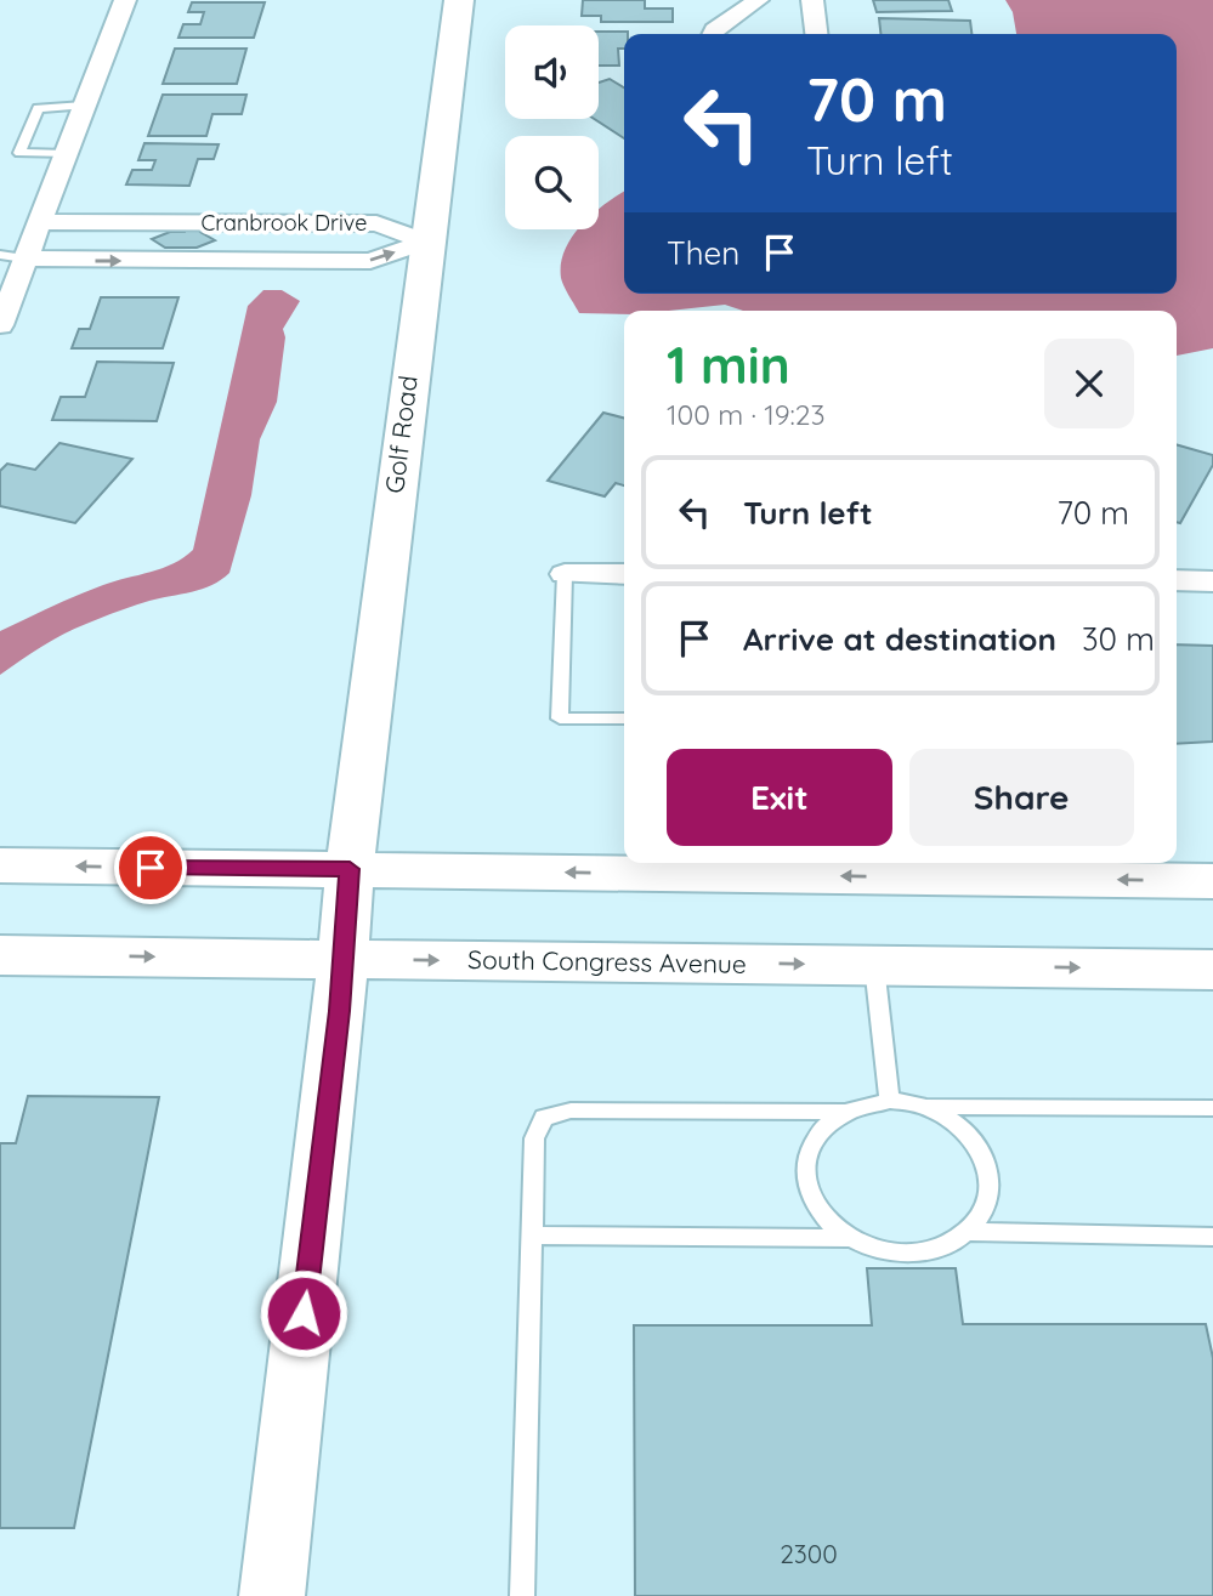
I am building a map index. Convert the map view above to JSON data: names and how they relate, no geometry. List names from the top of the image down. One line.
{"streets":{"street":["Cranbrook Drive","Golf Road","South Congress Avenue"]},"crossings":[["Cranbrook Drive","Golf Road"],["Golf Road","South Congress Avenue"]],"house_numbers":["2300"],"page":{"turn":["70 m","Turn left"],"then":"Then","heading":["1 min","100 m · 19:23"],"list":[{"name":"Turn left","value":"70 m"},{"name":"Arrive at destination","value":"30 m"}],"buttons":["Exit","Share"]}}
